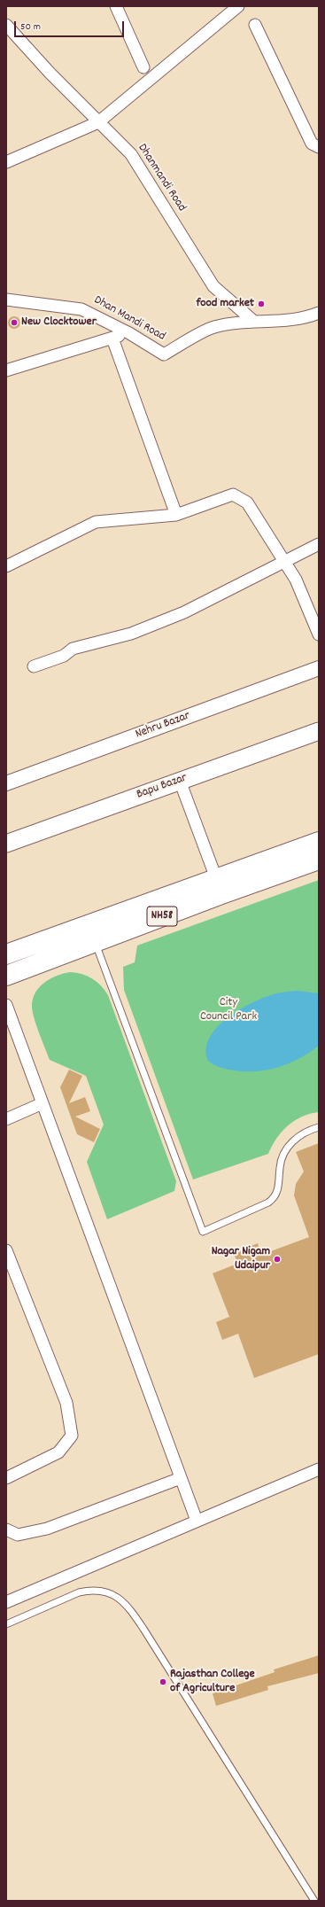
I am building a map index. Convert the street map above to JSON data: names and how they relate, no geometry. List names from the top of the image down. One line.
{"streets":{"highway":["NH58"],"main road":["Bapu Bazar"],"street":["Dhanmandi Road","Dhan Mandi Road","Nehru Bazar"]},"crossings":[["Dhanmandi Road","Dhan Mandi Road"]],"parks":["City Council Park"],"places":["food market","New Clocktower","Nagar Nigam Udaipur","Rajasthan College of Agriculture"],"scale_bar":"50 m"}
